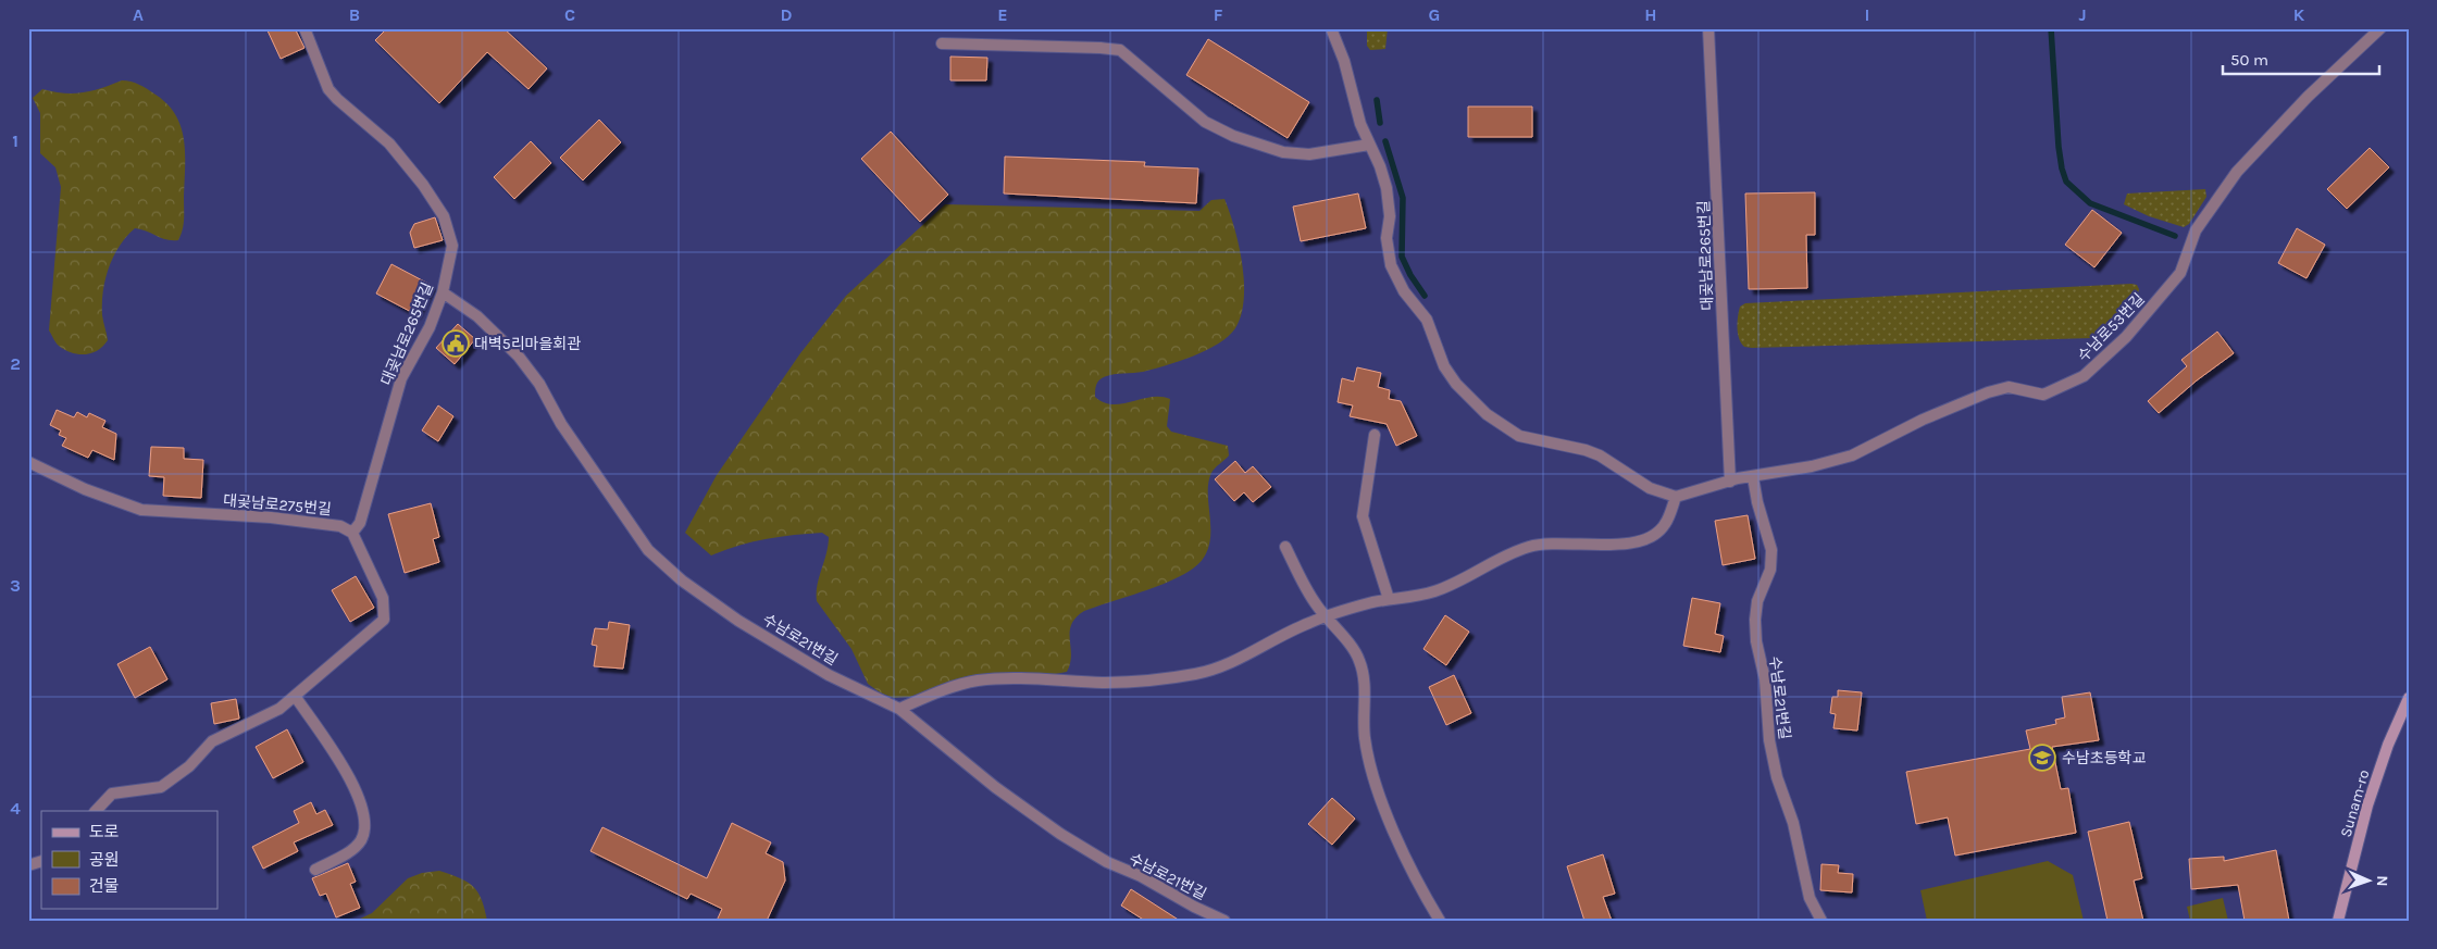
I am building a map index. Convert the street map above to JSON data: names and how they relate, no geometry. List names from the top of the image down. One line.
{"streets":{"street":["Sunam-ro"],"lane":["대곶남로265번길","수남로53번길","대곶남로275번길","수남로21번길"]},"crossings":[["대곶남로265번길","대곶남로275번길"],["대곶남로265번길","수남로21번길"],["수남로53번길","수남로21번길"]],"places":{"public building":["대벽5리마을회관"],"school or university":["수남초등학교"]},"legend":["도로","공원","건물"],"scale_bar":"50 m","north":"right","grid":{"columns":["A","B","C","D","E","F","G","H","I","J","K"],"rows":["1","2","3","4"]}}
